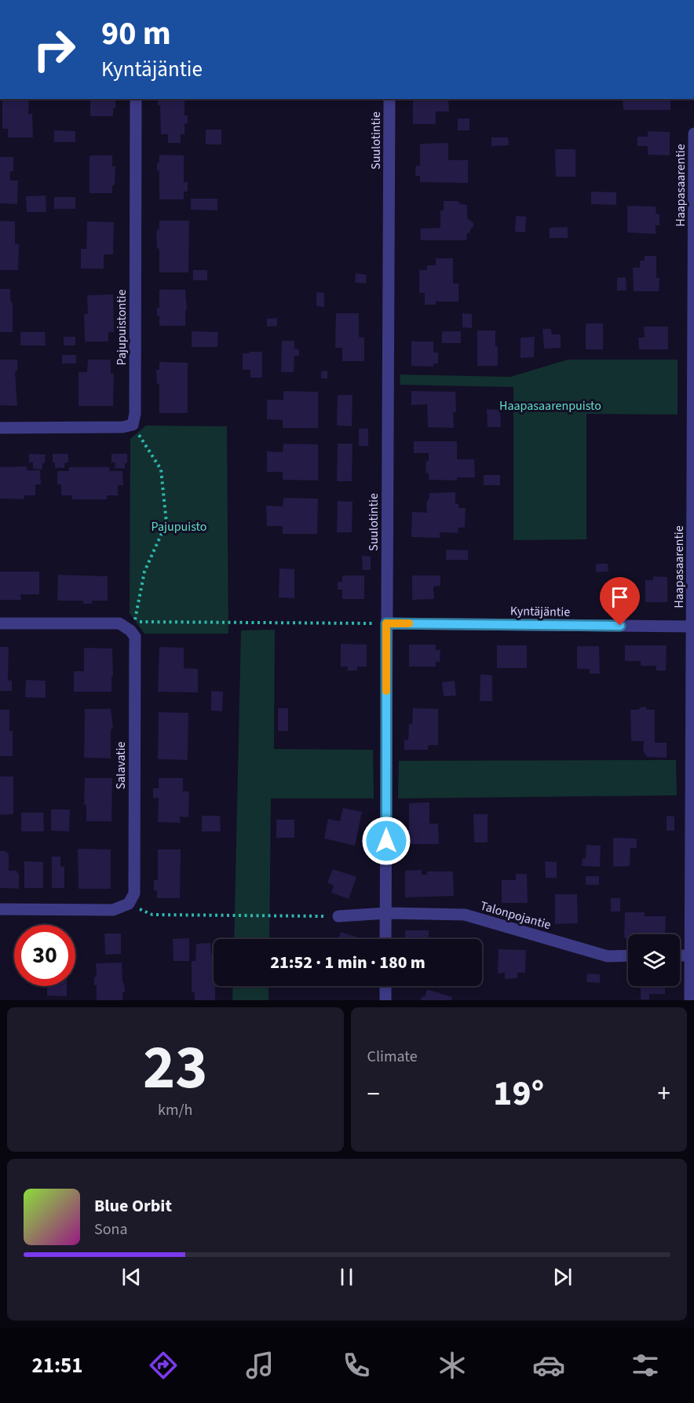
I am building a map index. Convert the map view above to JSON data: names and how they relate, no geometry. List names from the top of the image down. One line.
{"streets":{"street":["Suulotintie","Haapasaarentie","Pajupuistontie","Kyntäjäntie","Salavatie","Talonpojantie"]},"crossings":[["Suulotintie","Kyntäjäntie"],["Suulotintie","Talonpojantie"],["Haapasaarentie","Kyntäjäntie"]],"parks":["Haapasaarenpuisto","Pajupuisto"],"page":{"turn":["90 m","Kyntäjäntie"],"limit":"30","trip":"21:52 · 1 min · 180 m","tile":[["23","km/h"],"Climate"],"heat":["−","19°","+"],"song":["Blue Orbit","Sona"],"tabs":"21:51"}}
